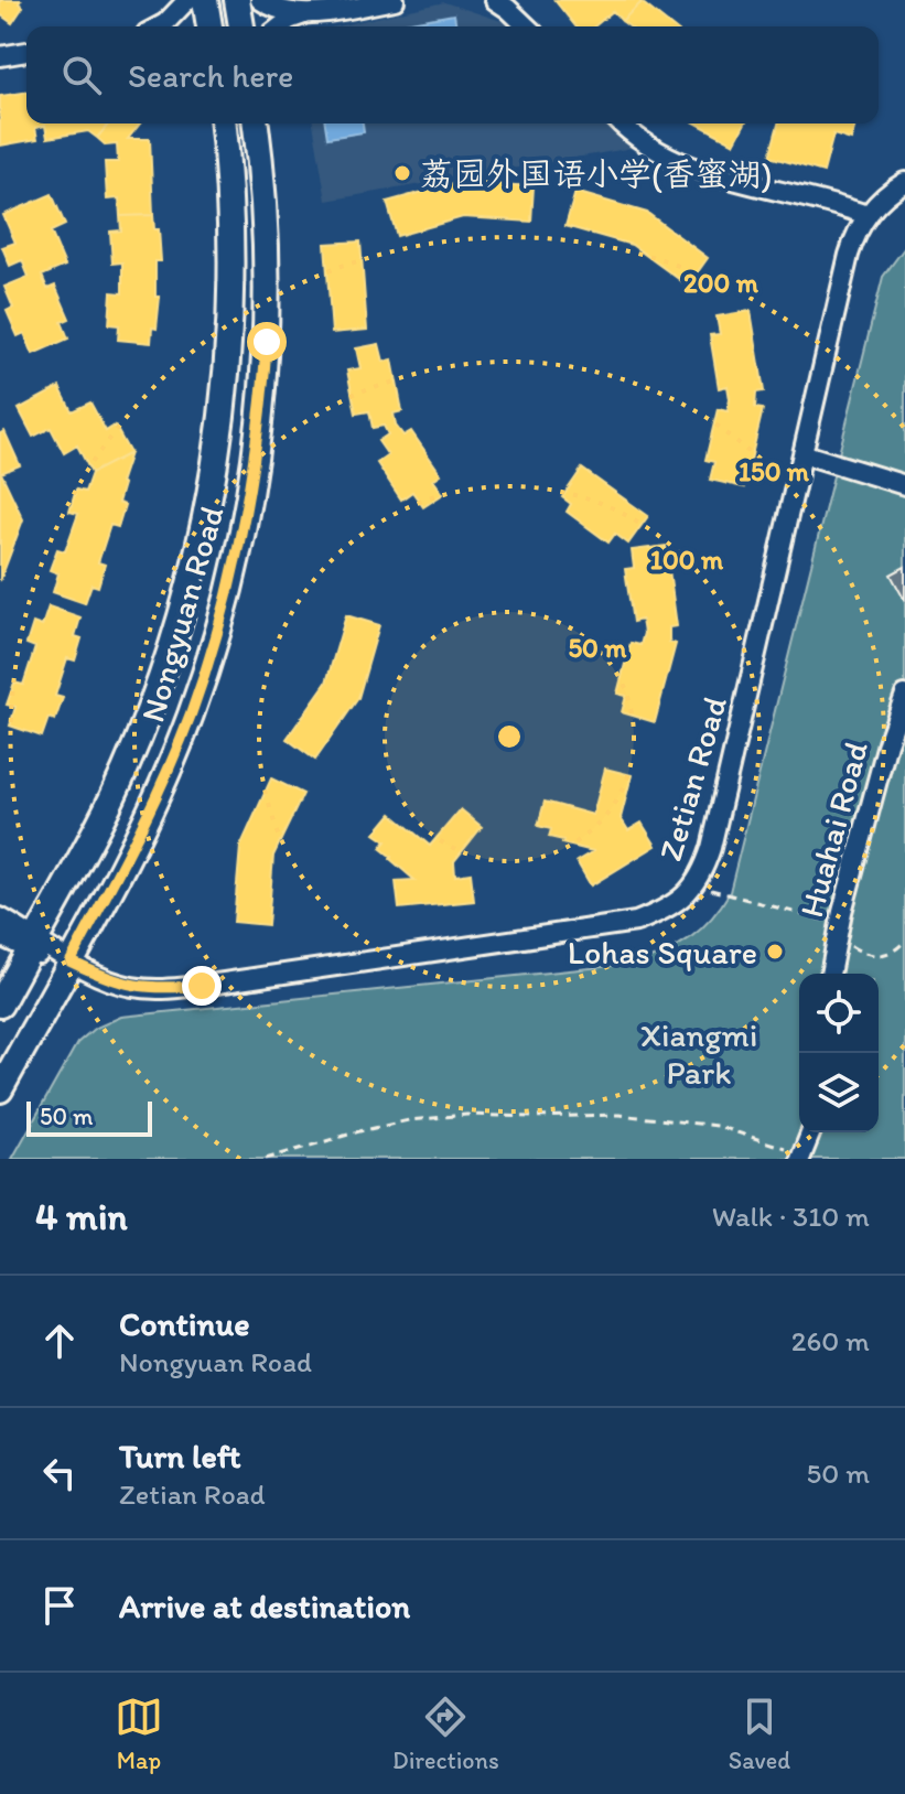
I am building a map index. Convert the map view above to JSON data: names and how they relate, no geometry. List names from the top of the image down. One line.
{"streets":{"main road":["Nongyuan Road"],"street":["Zetian Road","Huahai Road"]},"crossings":[["Nongyuan Road","Zetian Road"]],"parks":["Xiangmi Park"],"places":["荔园外国语小学(香蜜湖)","Lohas Square"],"scale_bar":"50 m","page":{"search":"Search here","scale":"50 m","heading":["4 min","Walk · 310 m"],"list":[["Continue","Nongyuan Road","260 m"],["Turn left","Zetian Road","50 m"],"Arrive at destination"],"nav":["Map","Directions","Saved"]},"rings":["200 m","150 m","100 m","50 m"]}
